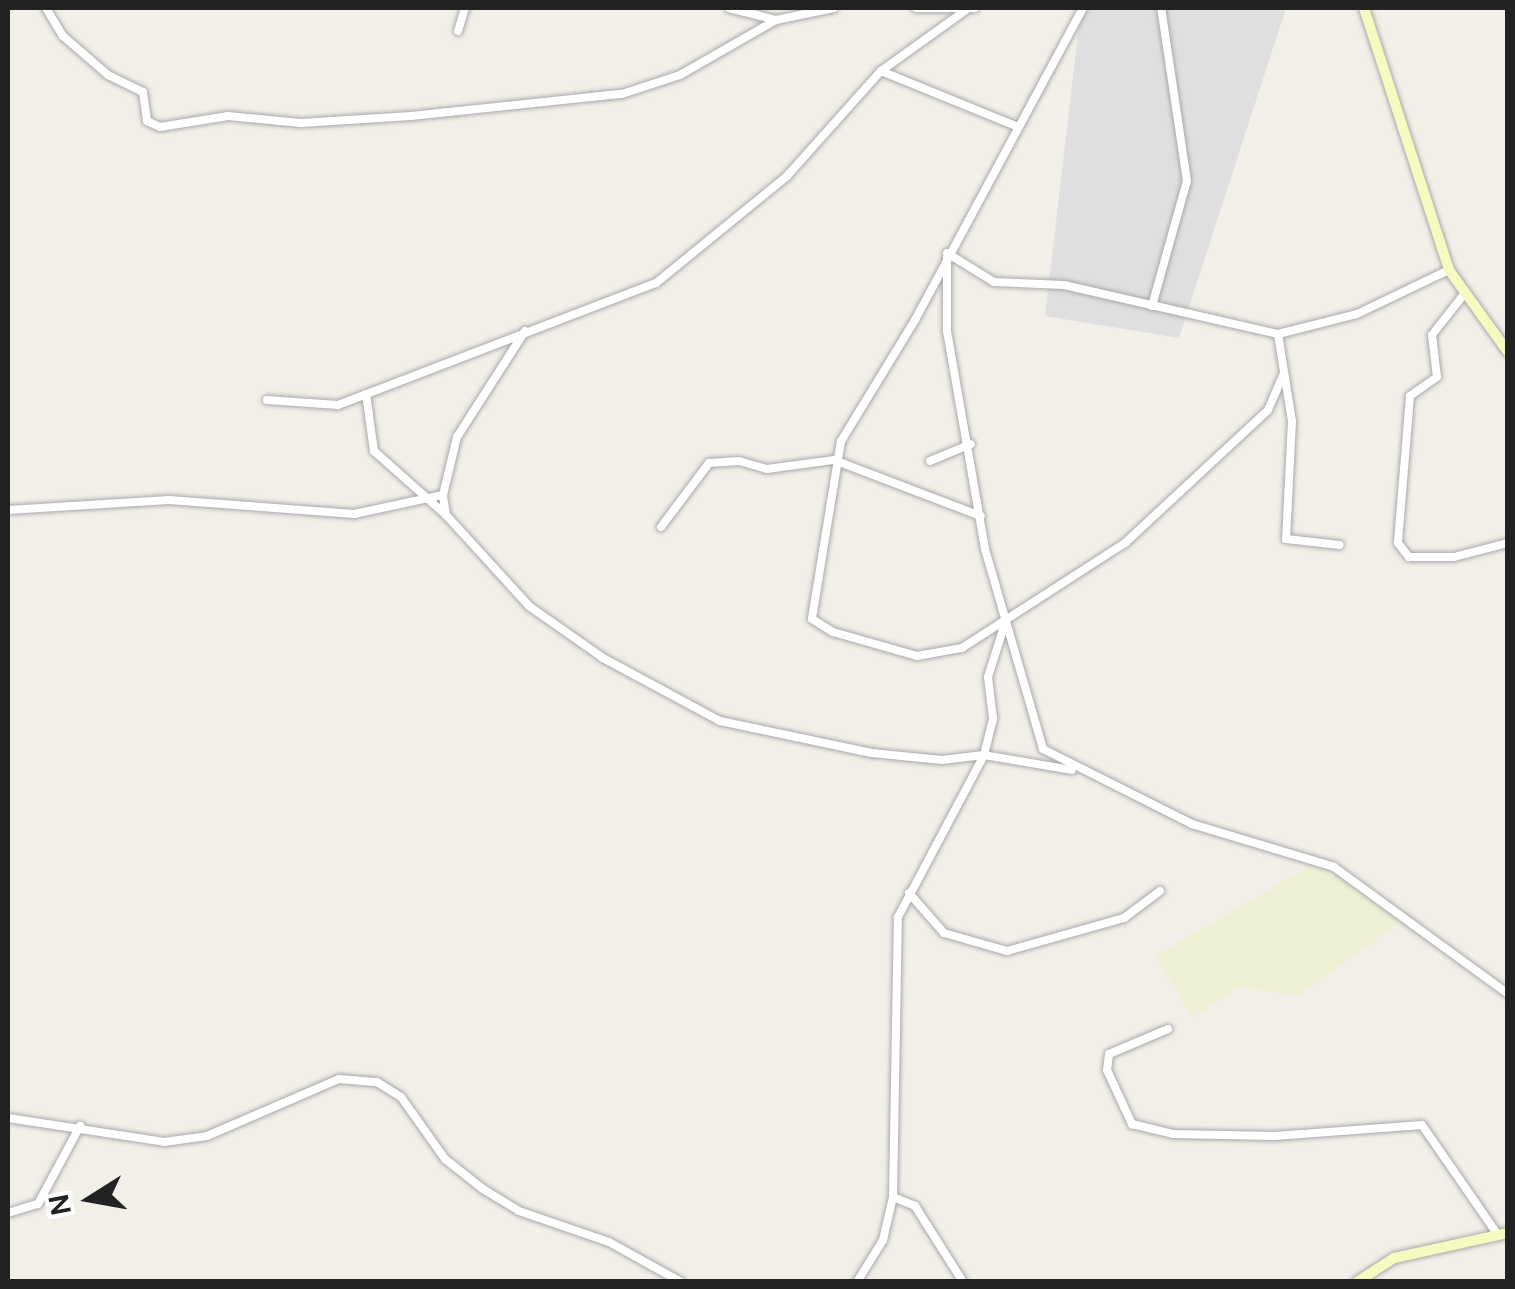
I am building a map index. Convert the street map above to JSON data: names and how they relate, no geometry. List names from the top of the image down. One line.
{"north":"left"}
